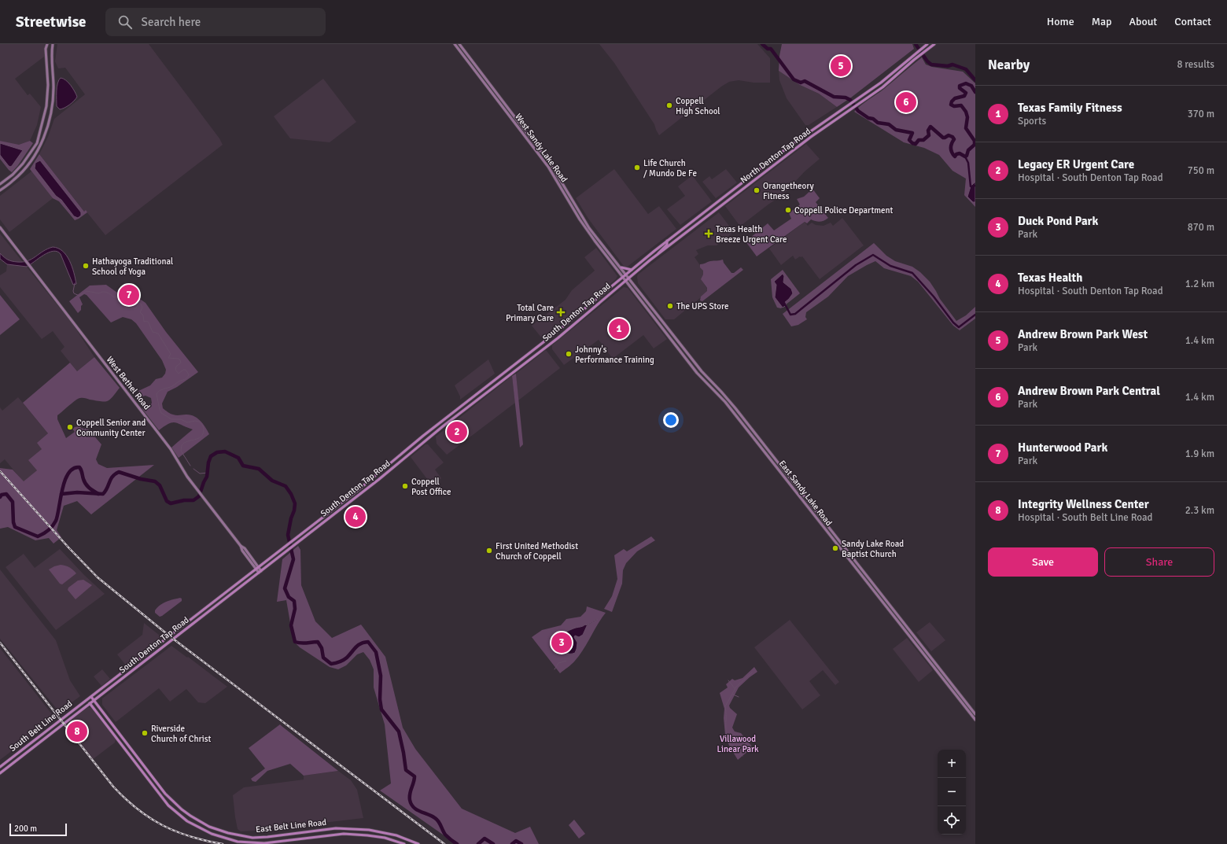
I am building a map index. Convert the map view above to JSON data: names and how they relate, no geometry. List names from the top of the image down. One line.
{"streets":{"main road":["West Sandy Lake Road","North Denton Tap Road","South Denton Tap Road","West Bethel Road","East Sandy Lake Road","South Belt Line Road","East Belt Line Road"]},"crossings":[["West Sandy Lake Road","North Denton Tap Road"],["West Sandy Lake Road","South Denton Tap Road"],["West Sandy Lake Road","East Sandy Lake Road"],["North Denton Tap Road","South Denton Tap Road"],["North Denton Tap Road","East Sandy Lake Road"],["South Denton Tap Road","West Bethel Road"],["South Denton Tap Road","East Sandy Lake Road"],["South Denton Tap Road","South Belt Line Road"],["South Denton Tap Road","East Belt Line Road"],["South Belt Line Road","East Belt Line Road"]],"parks":["Villawood Linear Park"],"places":{"other":["Coppell High School","Life Church / Mundo De Fe","Orangetheory Fitness","Coppell Police Department","Hathayoga Traditional School of Yoga","The UPS Store","Johnny's Performance Training","Coppell Senior and Community Center","Coppell Post Office","Sandy Lake Road Baptist Church","First United Methodist Church of Coppell","Riverside Church of Christ"],"health":["Texas Health Breeze Urgent Care","Total Care Primary Care"]},"scale_bar":"200 m","page":{"header":"Streetwise","search":"Search here","nav":["Home","Map","About","Contact"],"heading":["Nearby","8 results"],"pins":["5","6","7","1","2","4","3","8"],"list":[{"mark":"1","name":"Texas Family Fitness","note":"Sports","value":"370 m"},{"mark":"2","name":"Legacy ER Urgent Care","note":"Hospital · South Denton Tap Road","value":"750 m"},{"mark":"3","name":"Duck Pond Park","note":"Park","value":"870 m"},{"mark":"4","name":"Texas Health","note":"Hospital · South Denton Tap Road","value":"1.2 km"},{"mark":"5","name":"Andrew Brown Park West","note":"Park","value":"1.4 km"},{"mark":"6","name":"Andrew Brown Park Central","note":"Park","value":"1.4 km"},{"mark":"7","name":"Hunterwood Park","note":"Park","value":"1.9 km"},{"mark":"8","name":"Integrity Wellness Center","note":"Hospital · South Belt Line Road","value":"2.3 km"}],"buttons":["Save","Share"],"map_buttons":["+","−"],"scale":"200 m"}}
